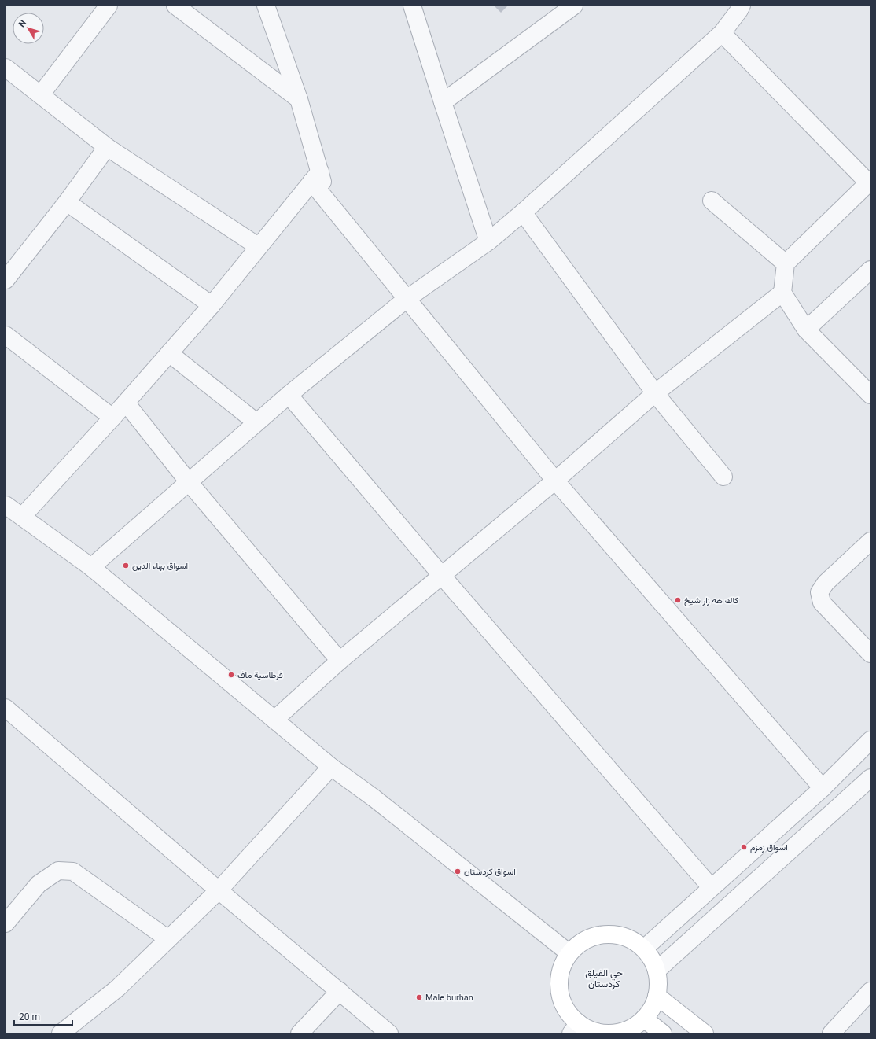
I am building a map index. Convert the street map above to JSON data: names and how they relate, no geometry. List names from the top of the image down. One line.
{"districts":["حي الفيلق كردستان"],"places":["اسواق بهاء الدين","كاك هه زار شيخ","قرطاسية ماف","اسواق زمزم","اسواق كردستان","Male burhan"],"scale_bar":"20 m","north":"top left"}
